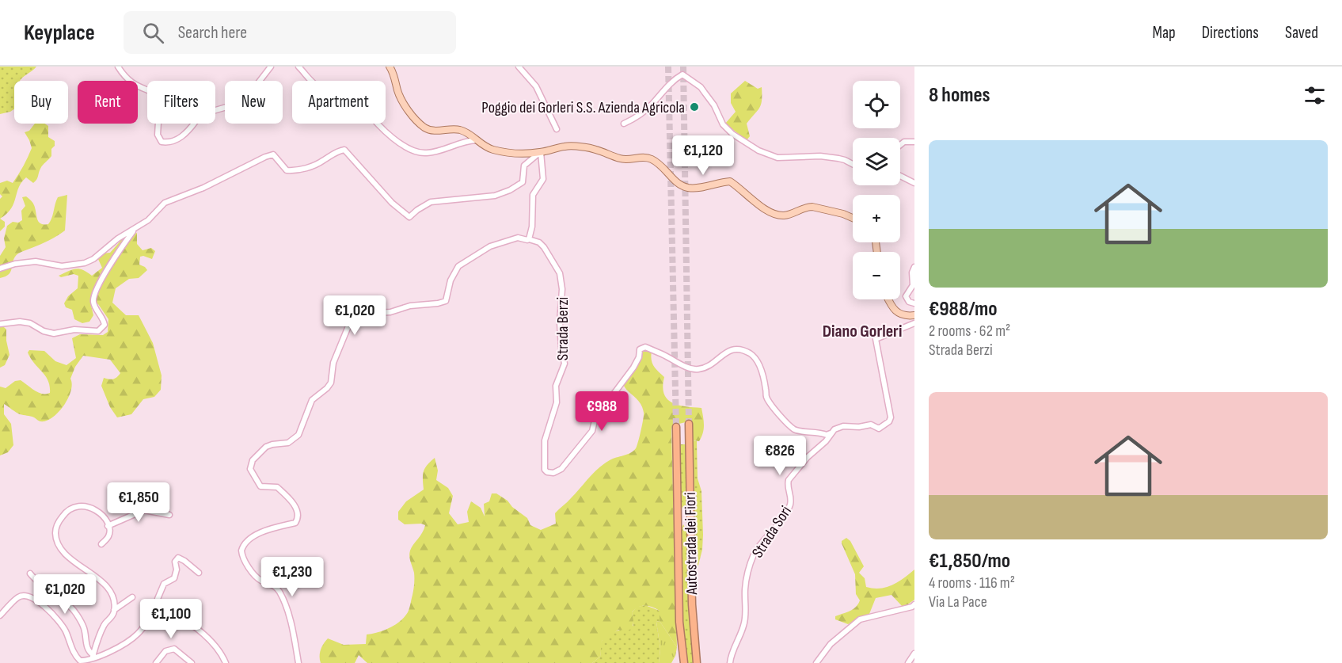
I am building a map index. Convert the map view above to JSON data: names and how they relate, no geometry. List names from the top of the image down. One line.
{"streets":{"highway":["Autostrada dei Fiori"],"street":["Strada Berzi","Strada Sori"]},"crossings":[["Strada Berzi","Strada Sori"]],"districts":["Diano Gorleri"],"places":["Poggio dei Gorleri S.S. Azienda Agricola"],"page":{"header":"Keyplace","search":"Search here","nav":["Map","Directions","Saved"],"heading":"8 homes","map_buttons":["+","−"],"chip":["Buy","Rent","Filters","New","Apartment"],"list":[{"name":"€988/mo","note":"2 rooms · 62 m² · Strada Berzi"},{"name":"€1,850/mo","note":"4 rooms · 116 m² · Via La Pace"}],"price":["€1,120","€1,020","€988","€826","€1,850","€1,230","€1,020","€1,100"]}}
